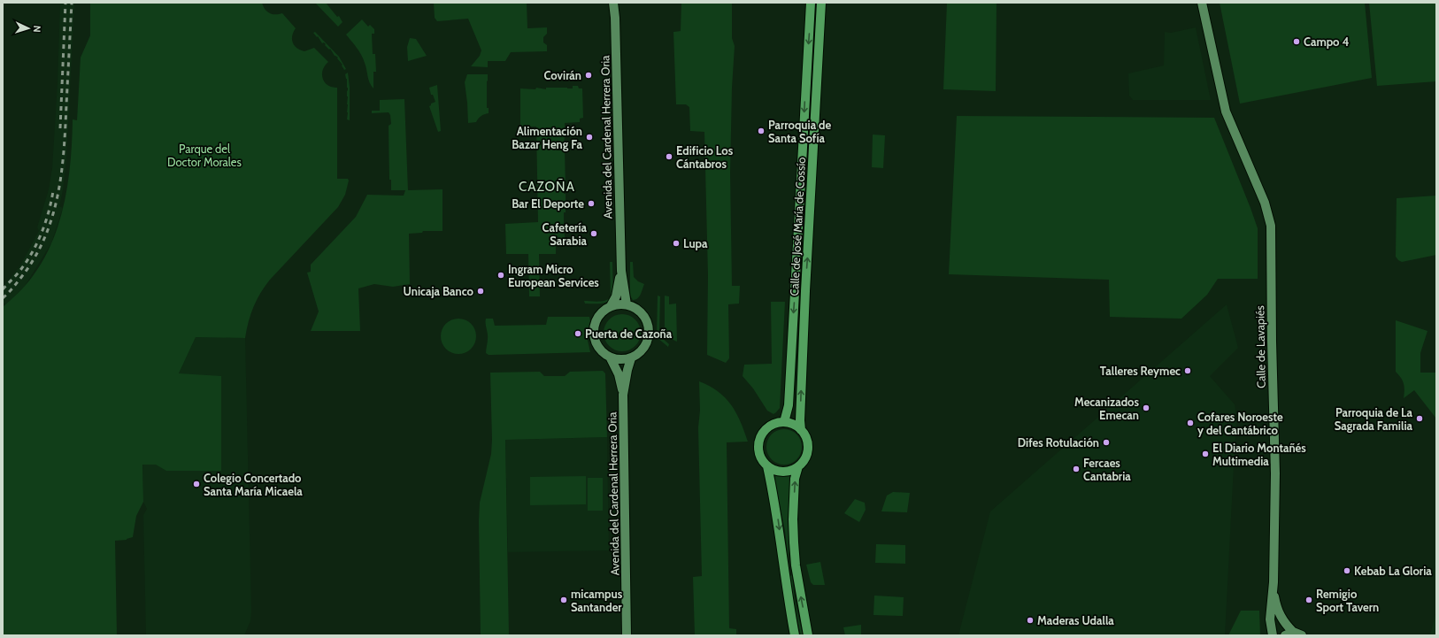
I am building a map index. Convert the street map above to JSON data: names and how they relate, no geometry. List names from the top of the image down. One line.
{"streets":{"main road":["Avenida del Cardenal Herrera Oria","Calle de José María de Cossío","Calle de Lavapiés"]},"districts":["CAZOÑA"],"parks":["Parque del Doctor Morales"],"places":["Campo 4","Covirán","Parroquia de Santa Sofía","Alimentación Bazar Heng Fa","Edificio Los Cántabros","Bar El Deporte","Cafetería Sarabia","Lupa","Ingram Micro European Services","Unicaja Banco","Puerta de Cazoña","Talleres Reymec","Mecanizados Emecan","Parroquia de La Sagrada Familia","Cofares Noroeste y del Cantábrico","Difes Rotulación","El Diario Montañés Multimedia","Fercaes Cantabria","Colegio Concertado Santa María Micaela","Kebab La Gloria","micampus Santander","Remigio Sport Tavern","Maderas Udalla"],"north":"right"}
